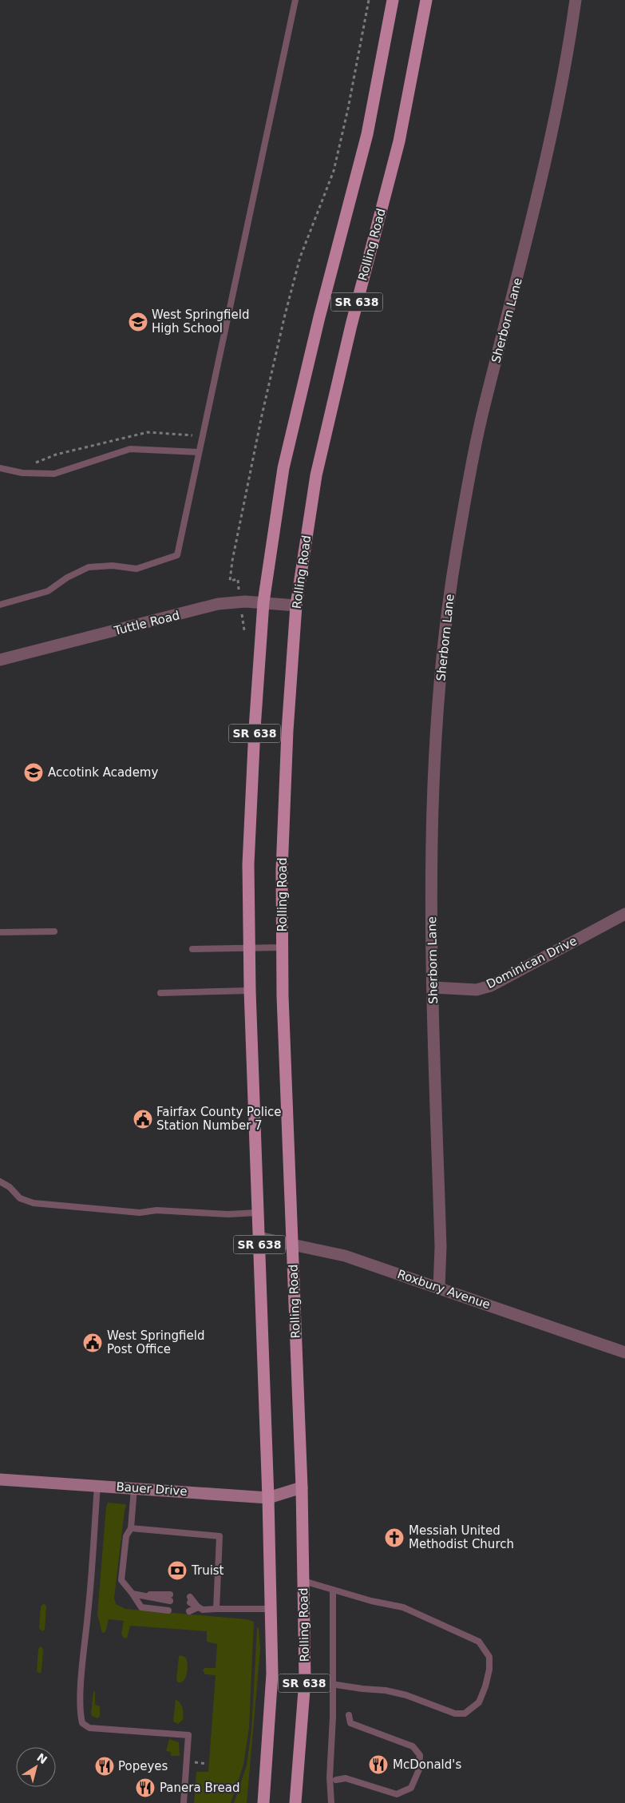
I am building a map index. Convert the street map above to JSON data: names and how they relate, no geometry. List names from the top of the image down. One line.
{"streets":{"main road":["Rolling Road","SR 638"],"street":["Sherborn Lane","Tuttle Road","Dominican Drive","Roxbury Avenue","Bauer Drive"]},"crossings":[["Rolling Road","Tuttle Road"],["Rolling Road","Roxbury Avenue"],["Rolling Road","Bauer Drive"],["SR 638","Tuttle Road"],["SR 638","Roxbury Avenue"],["SR 638","Bauer Drive"],["Sherborn Lane","Dominican Drive"],["Sherborn Lane","Roxbury Avenue"]],"places":{"school or university":["West Springfield High School","Accotink Academy"],"public building":["Fairfax County Police Station Number 7","West Springfield Post Office"],"church":["Messiah United Methodist Church"],"bank":["Truist"],"restaurant":["McDonald's","Popeyes","Panera Bread"]},"north":"top right"}
